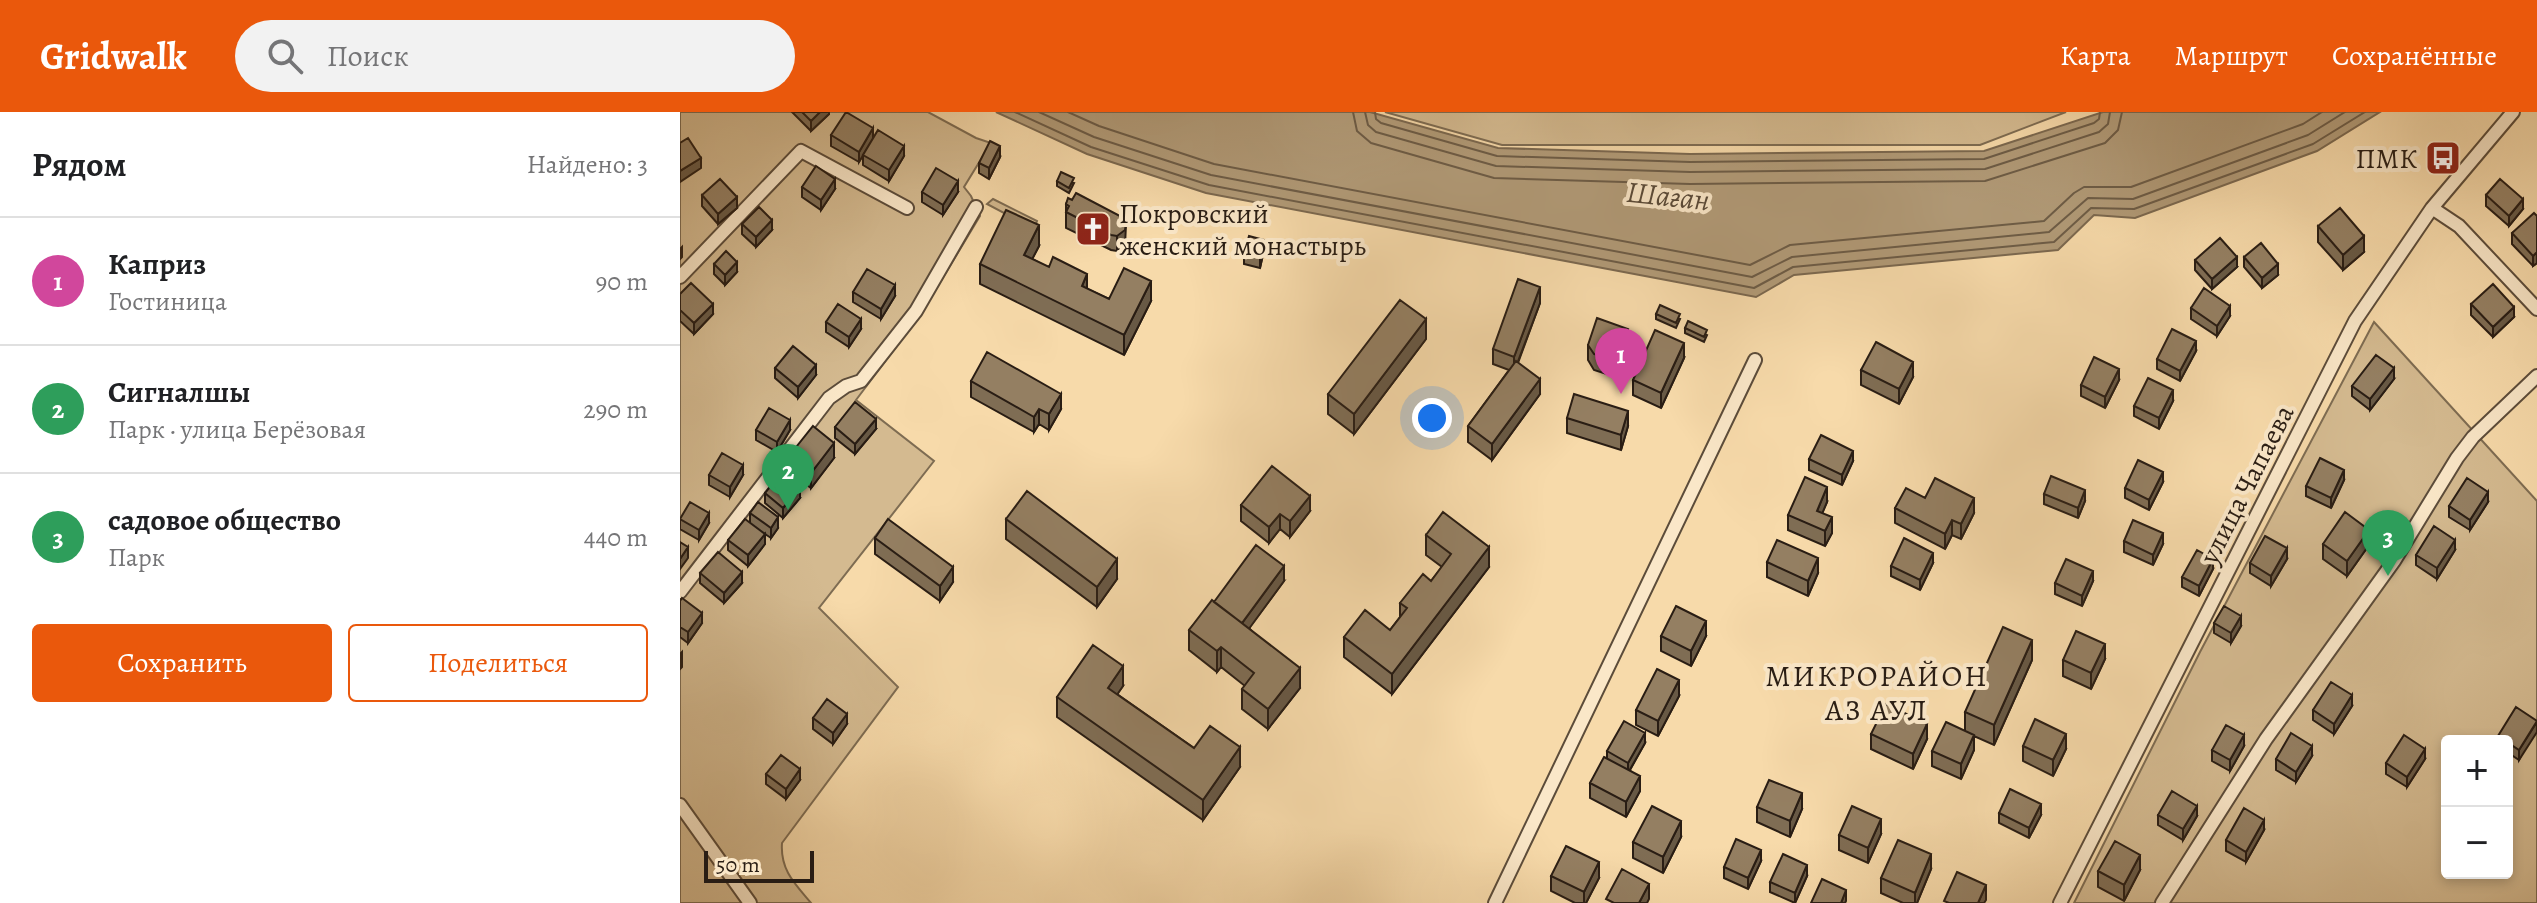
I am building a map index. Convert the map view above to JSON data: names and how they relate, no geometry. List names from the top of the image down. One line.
{"streets":{"street":["улица Чапаева"]},"districts":["МИКРОРАЙОН АЗ АУЛ"],"water":["Шаған"],"places":{"bus stop":["ПМК"],"church":["Покровский женский монастырь"]},"scale_bar":"50 m","page":{"header":"Gridwalk","search":"Поиск","nav":["Карта","Маршрут","Сохранённые"],"heading":["Рядом","Найдено: 3"],"list":[{"mark":"1","name":"Каприз","note":"Гостиница","value":"90 m"},{"mark":"2","name":"Сигналшы","note":"Парк · улица Берёзовая","value":"290 m"},{"mark":"3","name":"садовое общество","note":"Парк","value":"440 m"}],"pins":["1","2","3"],"buttons":["Сохранить","Поделиться"],"map_buttons":["+","−"],"scale":"50 m"}}
